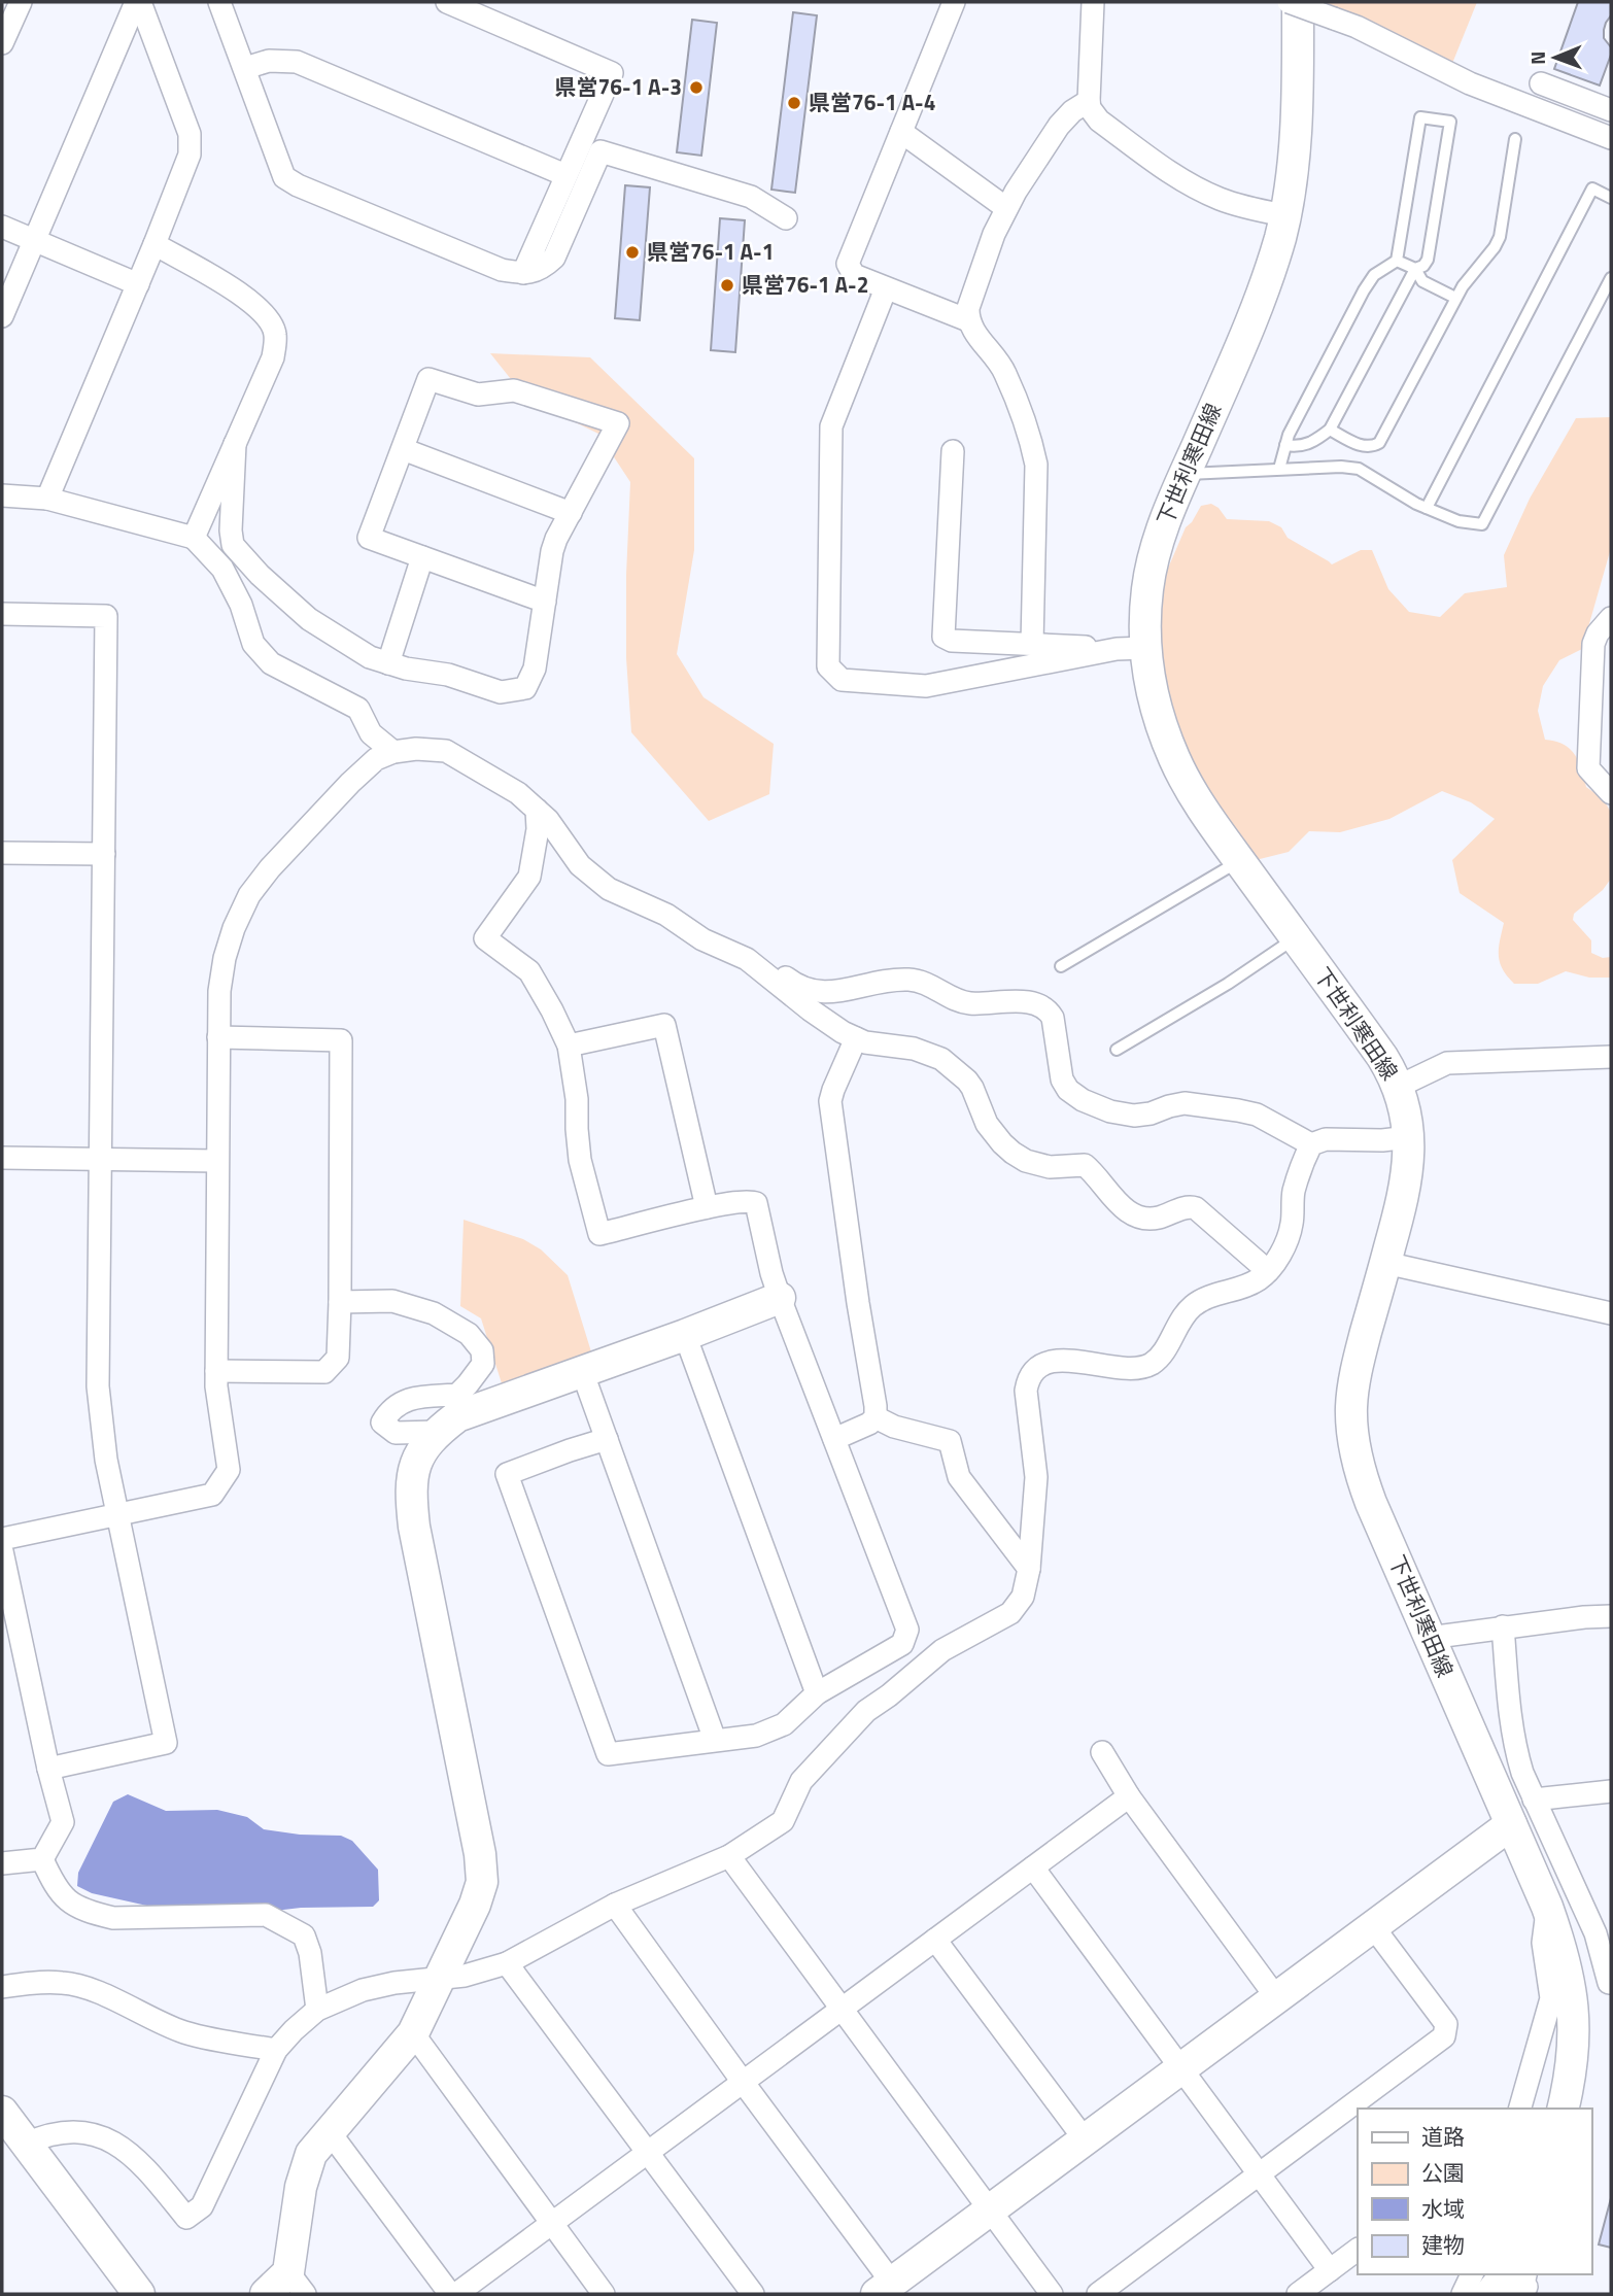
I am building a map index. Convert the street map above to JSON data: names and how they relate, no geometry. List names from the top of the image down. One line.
{"streets":{"street":["下世利寒田線"]},"places":["県営76-1 A-3","県営76-1 A-4","県営76-1 A-1","県営76-1 A-2"],"legend":["道路","公園","水域","建物"],"north":"left"}
